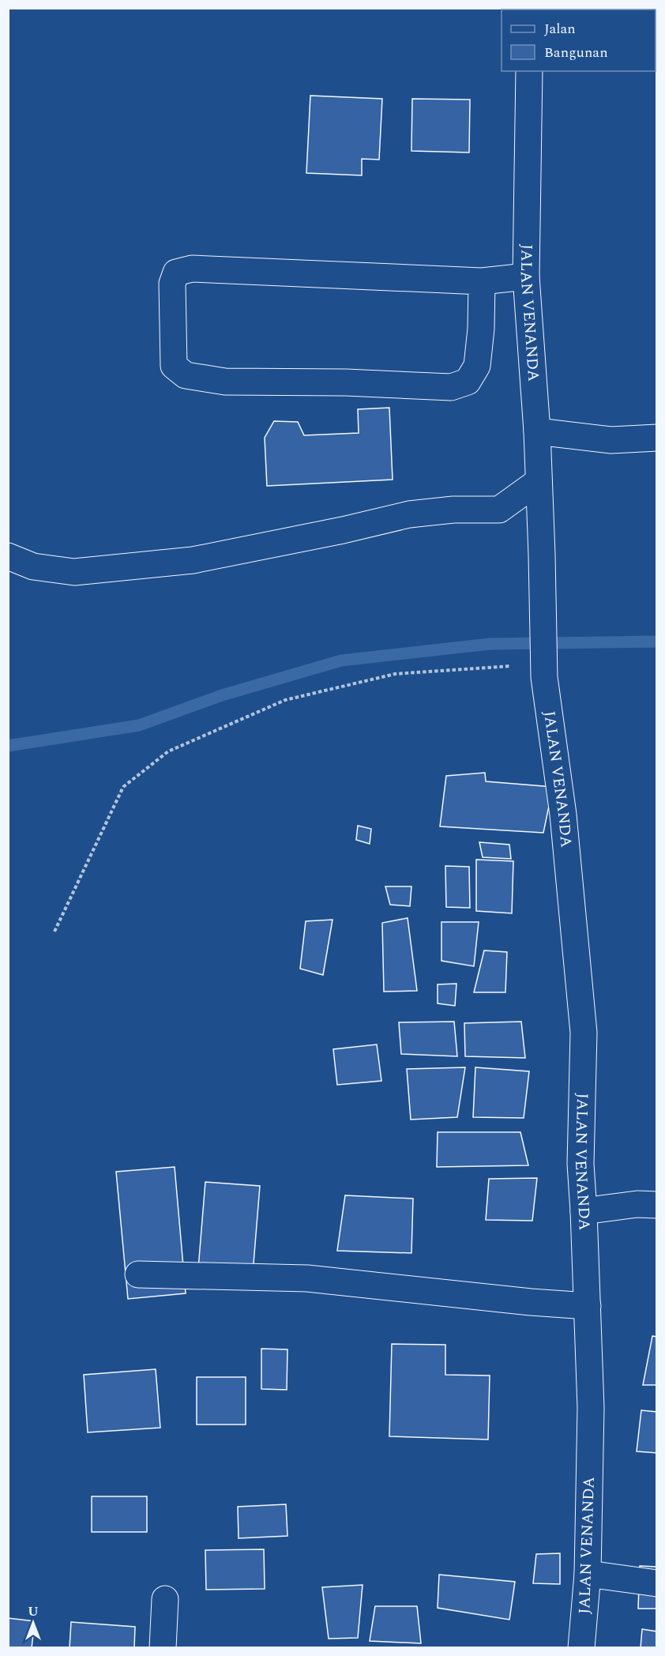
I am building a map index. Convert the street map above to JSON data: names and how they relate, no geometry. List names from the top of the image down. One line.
{"streets":{"street":["JALAN VENANDA"]},"legend":["Jalan","Bangunan"],"north":"top"}
